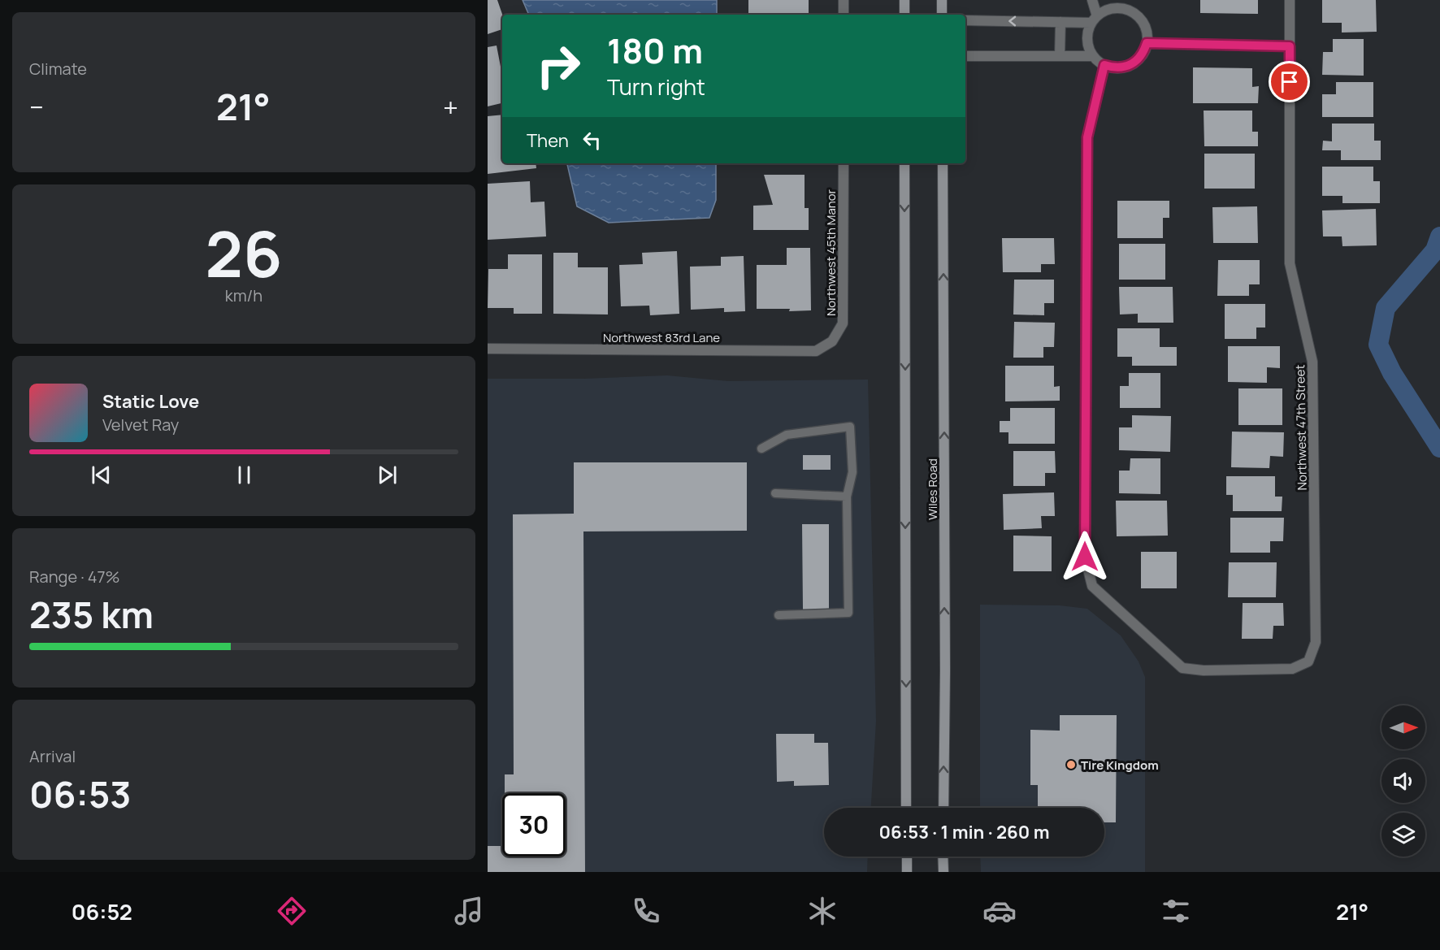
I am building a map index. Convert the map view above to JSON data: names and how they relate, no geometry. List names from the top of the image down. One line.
{"streets":{"main road":["Wiles Road"],"street":["Northwest 45th Manor","Northwest 83rd Lane","Northwest 47th Street"]},"crossings":[["Northwest 45th Manor","Northwest 83rd Lane"]],"places":["Tire Kingdom"],"north":"right","page":{"tile":["Climate",["26","km/h"],["Range · 47%","235 km"],["Arrival","06:53"]],"turn":["180 m","Turn right"],"heat":["−","21°","+"],"then":"Then","song":["Static Love","Velvet Ray"],"limit":"30","trip":"06:53 · 1 min · 260 m","tabs":["06:52","21°"]}}
